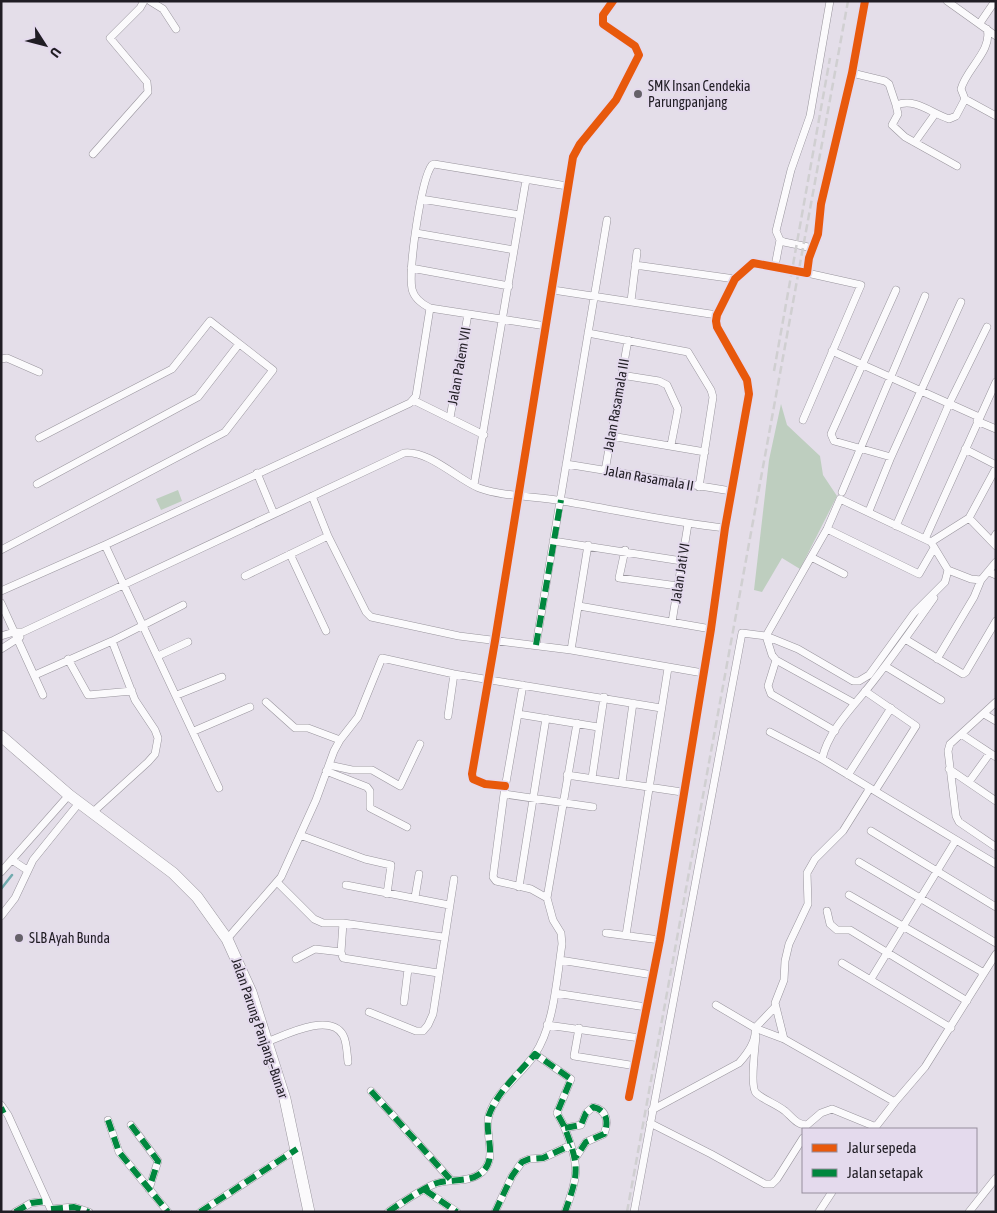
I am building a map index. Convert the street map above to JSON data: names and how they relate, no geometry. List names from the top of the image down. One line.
{"streets":{"main road":["Jalan Parung Panjang–Bunar"],"street":["Jalan Palem VII","Jalan Rasamala III","Jalan Rasamala II","Jalan Jati VI"]},"crossings":[["Jalan Rasamala III","Jalan Rasamala II"]],"places":["SMK Insan Cendekia Parungpanjang","SLB Ayah Bunda"],"legend":["Jalur sepeda","Jalan setapak"],"north":"bottom right"}
